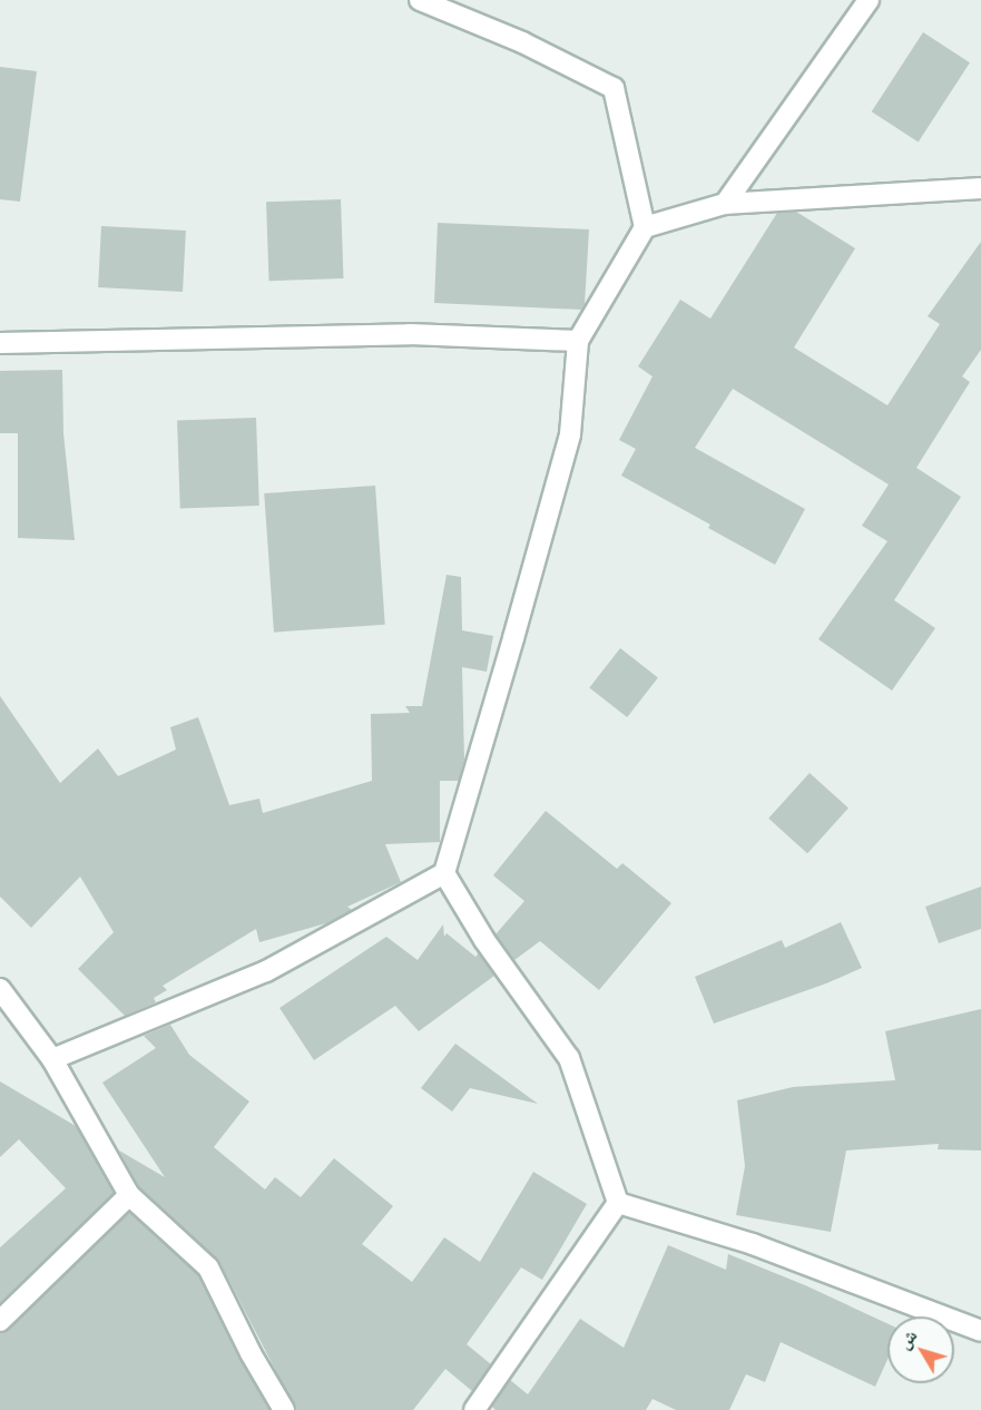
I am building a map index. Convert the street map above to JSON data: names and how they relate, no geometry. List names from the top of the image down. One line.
{"north":"top left"}
